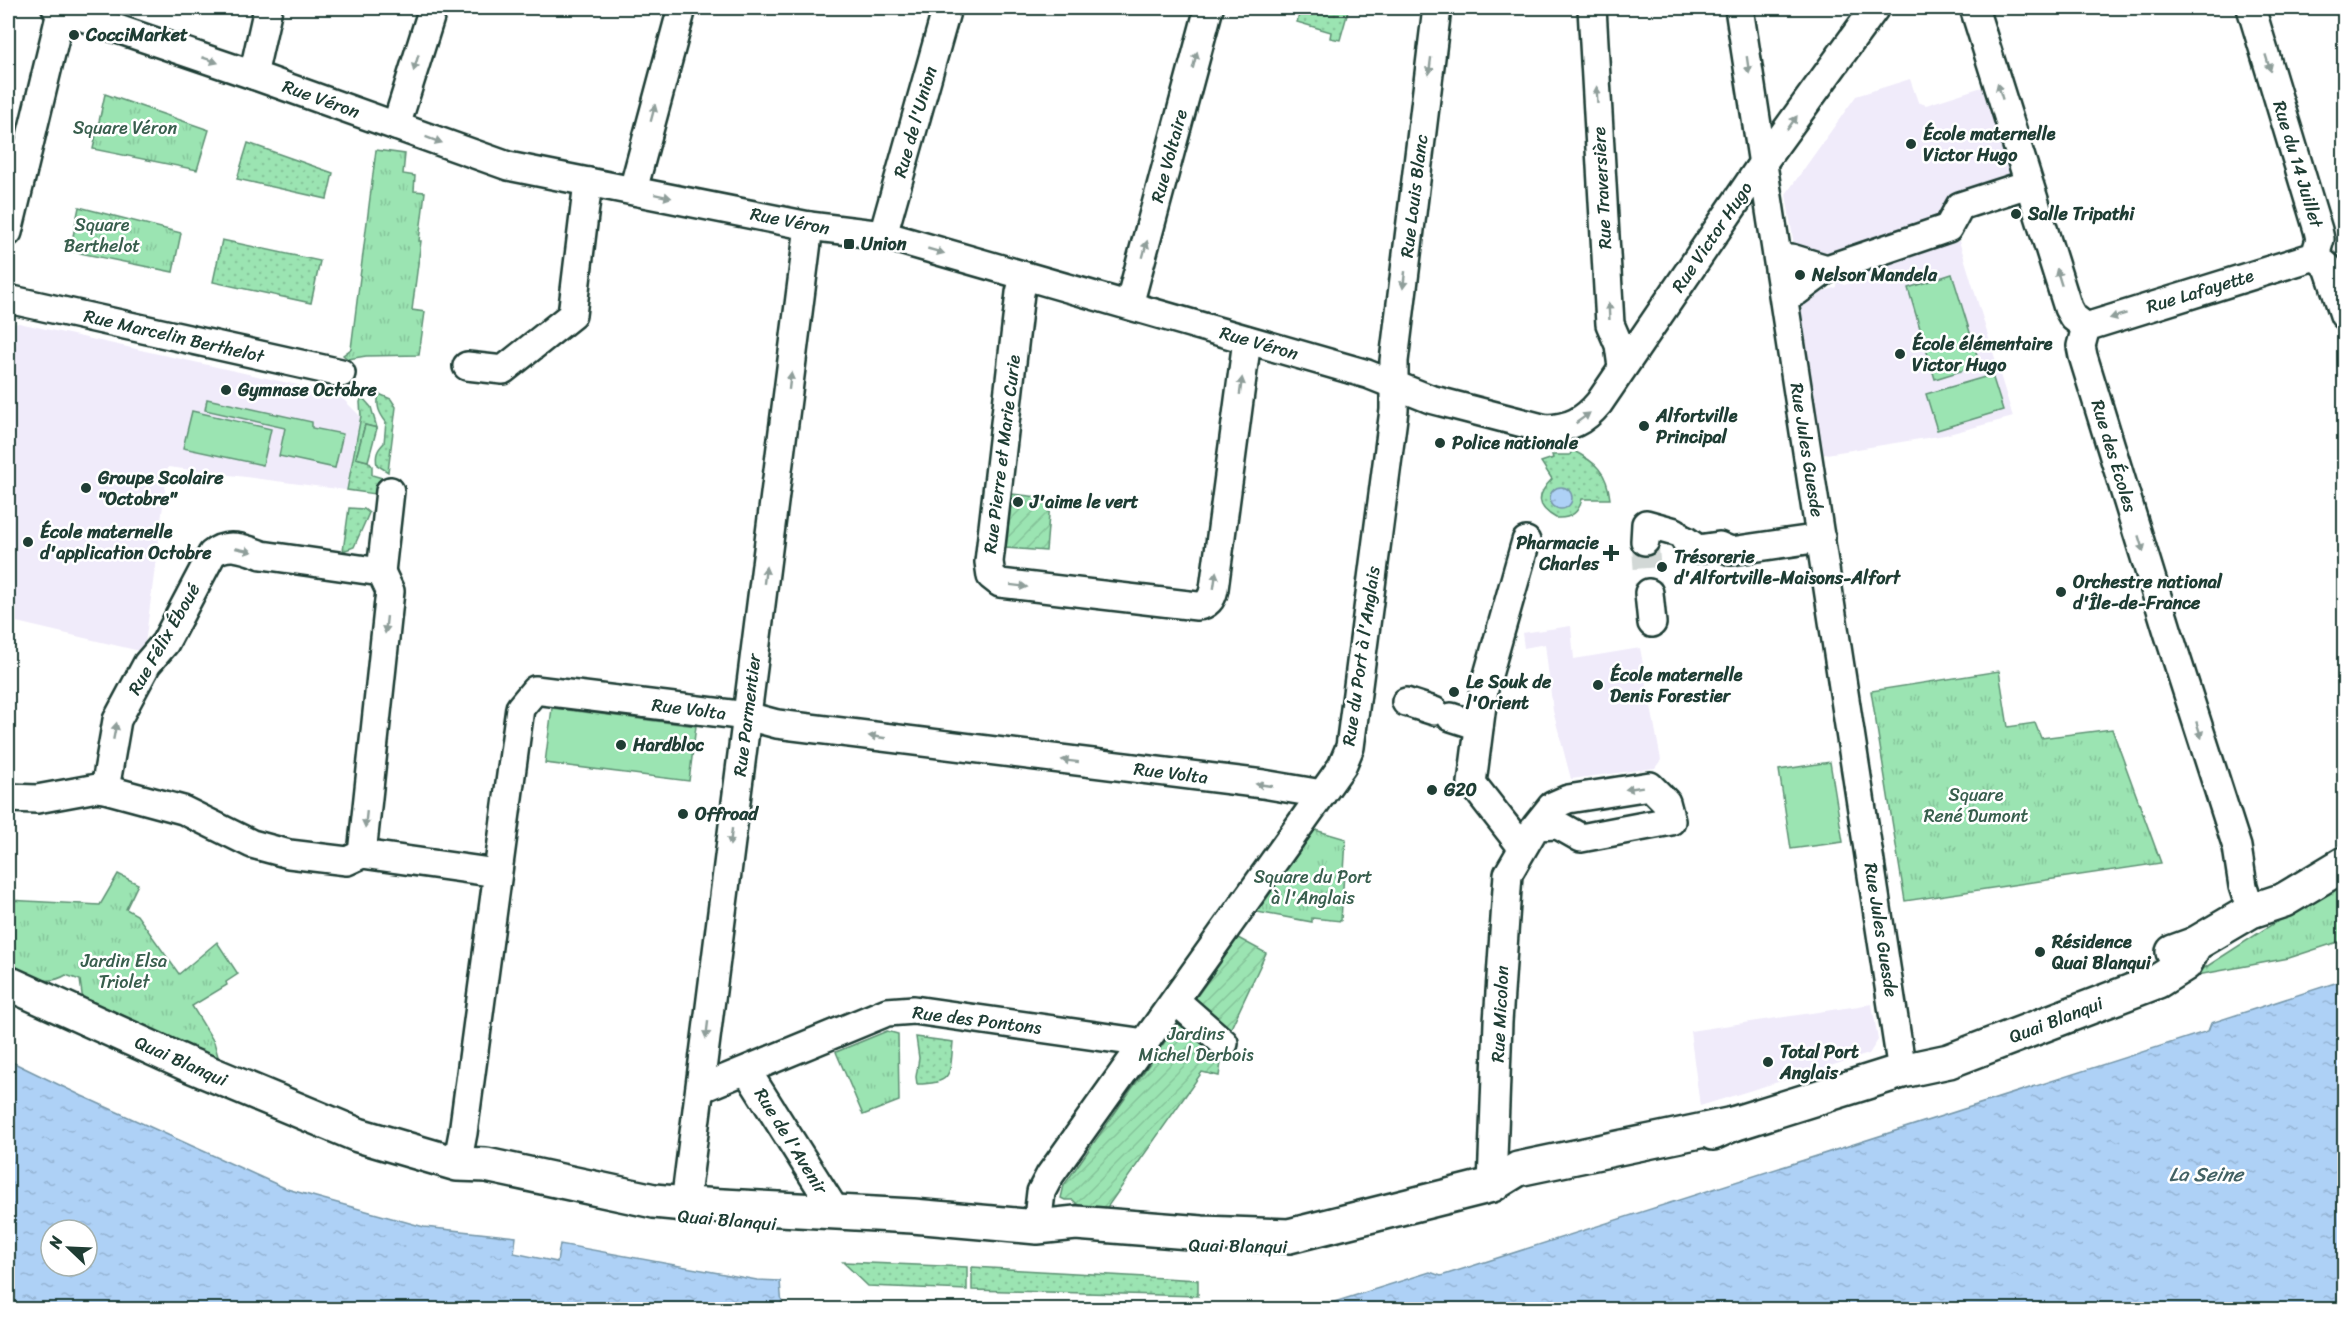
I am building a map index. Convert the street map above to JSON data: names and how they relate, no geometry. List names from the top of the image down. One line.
{"streets":{"main road":["Quai Blanqui"],"street":["Rue Véron","Rue de l'Union","Rue Voltaire","Rue du 14 Juillet","Rue Traversière","Rue Louis Blanc","Rue Victor Hugo","Rue Lafayette","Rue Marcelin Berthelot","Rue Jules Guesde","Rue Pierre et Marie Curie","Rue des Écoles","Rue Félix Éboué","Rue du Port à l'Anglais","Rue Volta","Rue Parmentier","Rue Micolon","Rue des Pontons","Rue de l'Avenir"]},"crossings":[["Rue Véron","Rue de l'Union"],["Rue Véron","Rue Voltaire"],["Rue Véron","Rue Louis Blanc"],["Rue Véron","Rue Victor Hugo"],["Rue Véron","Rue Pierre et Marie Curie"],["Rue Véron","Rue du Port à l'Anglais"],["Rue Véron","Rue Parmentier"],["Rue du 14 Juillet","Rue Lafayette"],["Rue Traversière","Rue Victor Hugo"],["Rue Louis Blanc","Rue du Port à l'Anglais"],["Rue Victor Hugo","Rue Jules Guesde"],["Rue Lafayette","Rue des Écoles"],["Rue Jules Guesde","Quai Blanqui"],["Rue des Écoles","Quai Blanqui"],["Rue du Port à l'Anglais","Rue Volta"],["Rue du Port à l'Anglais","Rue des Pontons"],["Rue du Port à l'Anglais","Quai Blanqui"],["Rue Volta","Rue Parmentier"],["Rue Volta","Quai Blanqui"],["Rue Parmentier","Rue des Pontons"],["Rue Parmentier","Quai Blanqui"],["Rue Micolon","Quai Blanqui"],["Rue des Pontons","Rue de l'Avenir"],["Quai Blanqui","Rue de l'Avenir"]],"one_way":["Rue Véron","Rue Voltaire","Rue du 14 Juillet","Rue Traversière","Rue Louis Blanc","Rue Victor Hugo","Rue Lafayette","Rue des Écoles","Rue Félix Éboué","Rue Volta"],"water":["La Seine"],"parks":["Square Véron","Square Berthelot","Square René Dumont","Square du Port à l'Anglais","Jardin Elsa Triolet","Jardins Michel Derbois"],"places":{"other":["CocciMarket","École maternelle Victor Hugo","Salle Tripathi","Nelson Mandela","École élémentaire Victor Hugo","Gymnase Octobre","Alfortville Principal","Police nationale","Groupe Scolaire \"Octobre\"","J'aime le vert","École maternelle d'application Octobre","Trésorerie d'Alfortville-Maisons-Alfort","Orchestre national d'Île-de-France","École maternelle Denis Forestier","Le Souk de l'Orient","Hardbloc","G20","Offroad","Résidence Quai Blanqui","Total Port Anglais"],"transit":["Union"],"health":["Pharmacie Charles"]},"north":"top left"}
